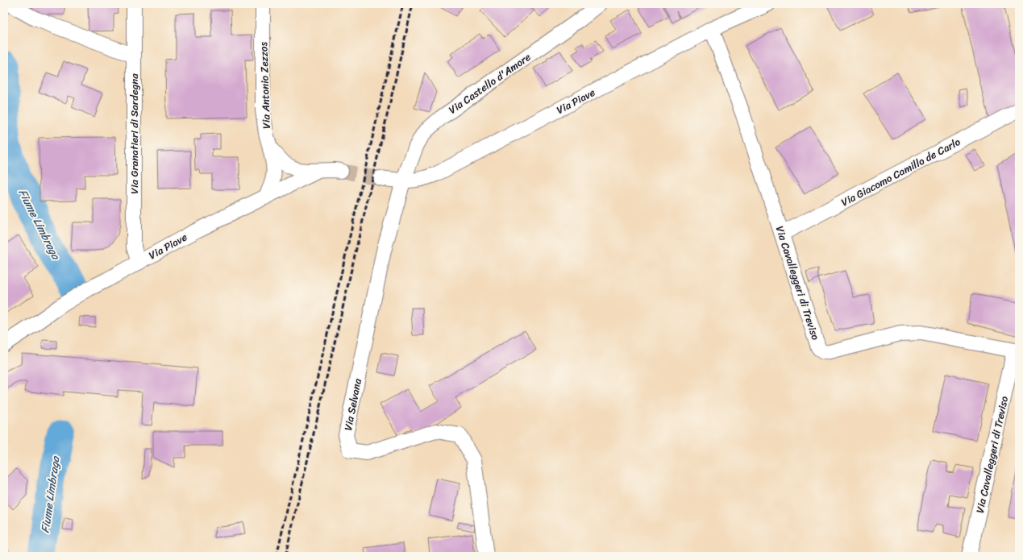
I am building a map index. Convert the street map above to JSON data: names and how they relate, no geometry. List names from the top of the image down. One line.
{"streets":{"street":["Via Castello d'Amore","Via Antonio Zezzos","Via Piave","Via Granatieri di Sardegna","Via Giacomo Camillo de Carlo","Via Cavalleggeri di Treviso","Via Selvana"]},"crossings":[["Via Castello d'Amore","Via Piave"],["Via Castello d'Amore","Via Selvana"],["Via Antonio Zezzos","Via Piave"],["Via Piave","Via Granatieri di Sardegna"],["Via Piave","Via Cavalleggeri di Treviso"],["Via Piave","Via Selvana"],["Via Giacomo Camillo de Carlo","Via Cavalleggeri di Treviso"]],"water":["Fiume Limbraga"]}
